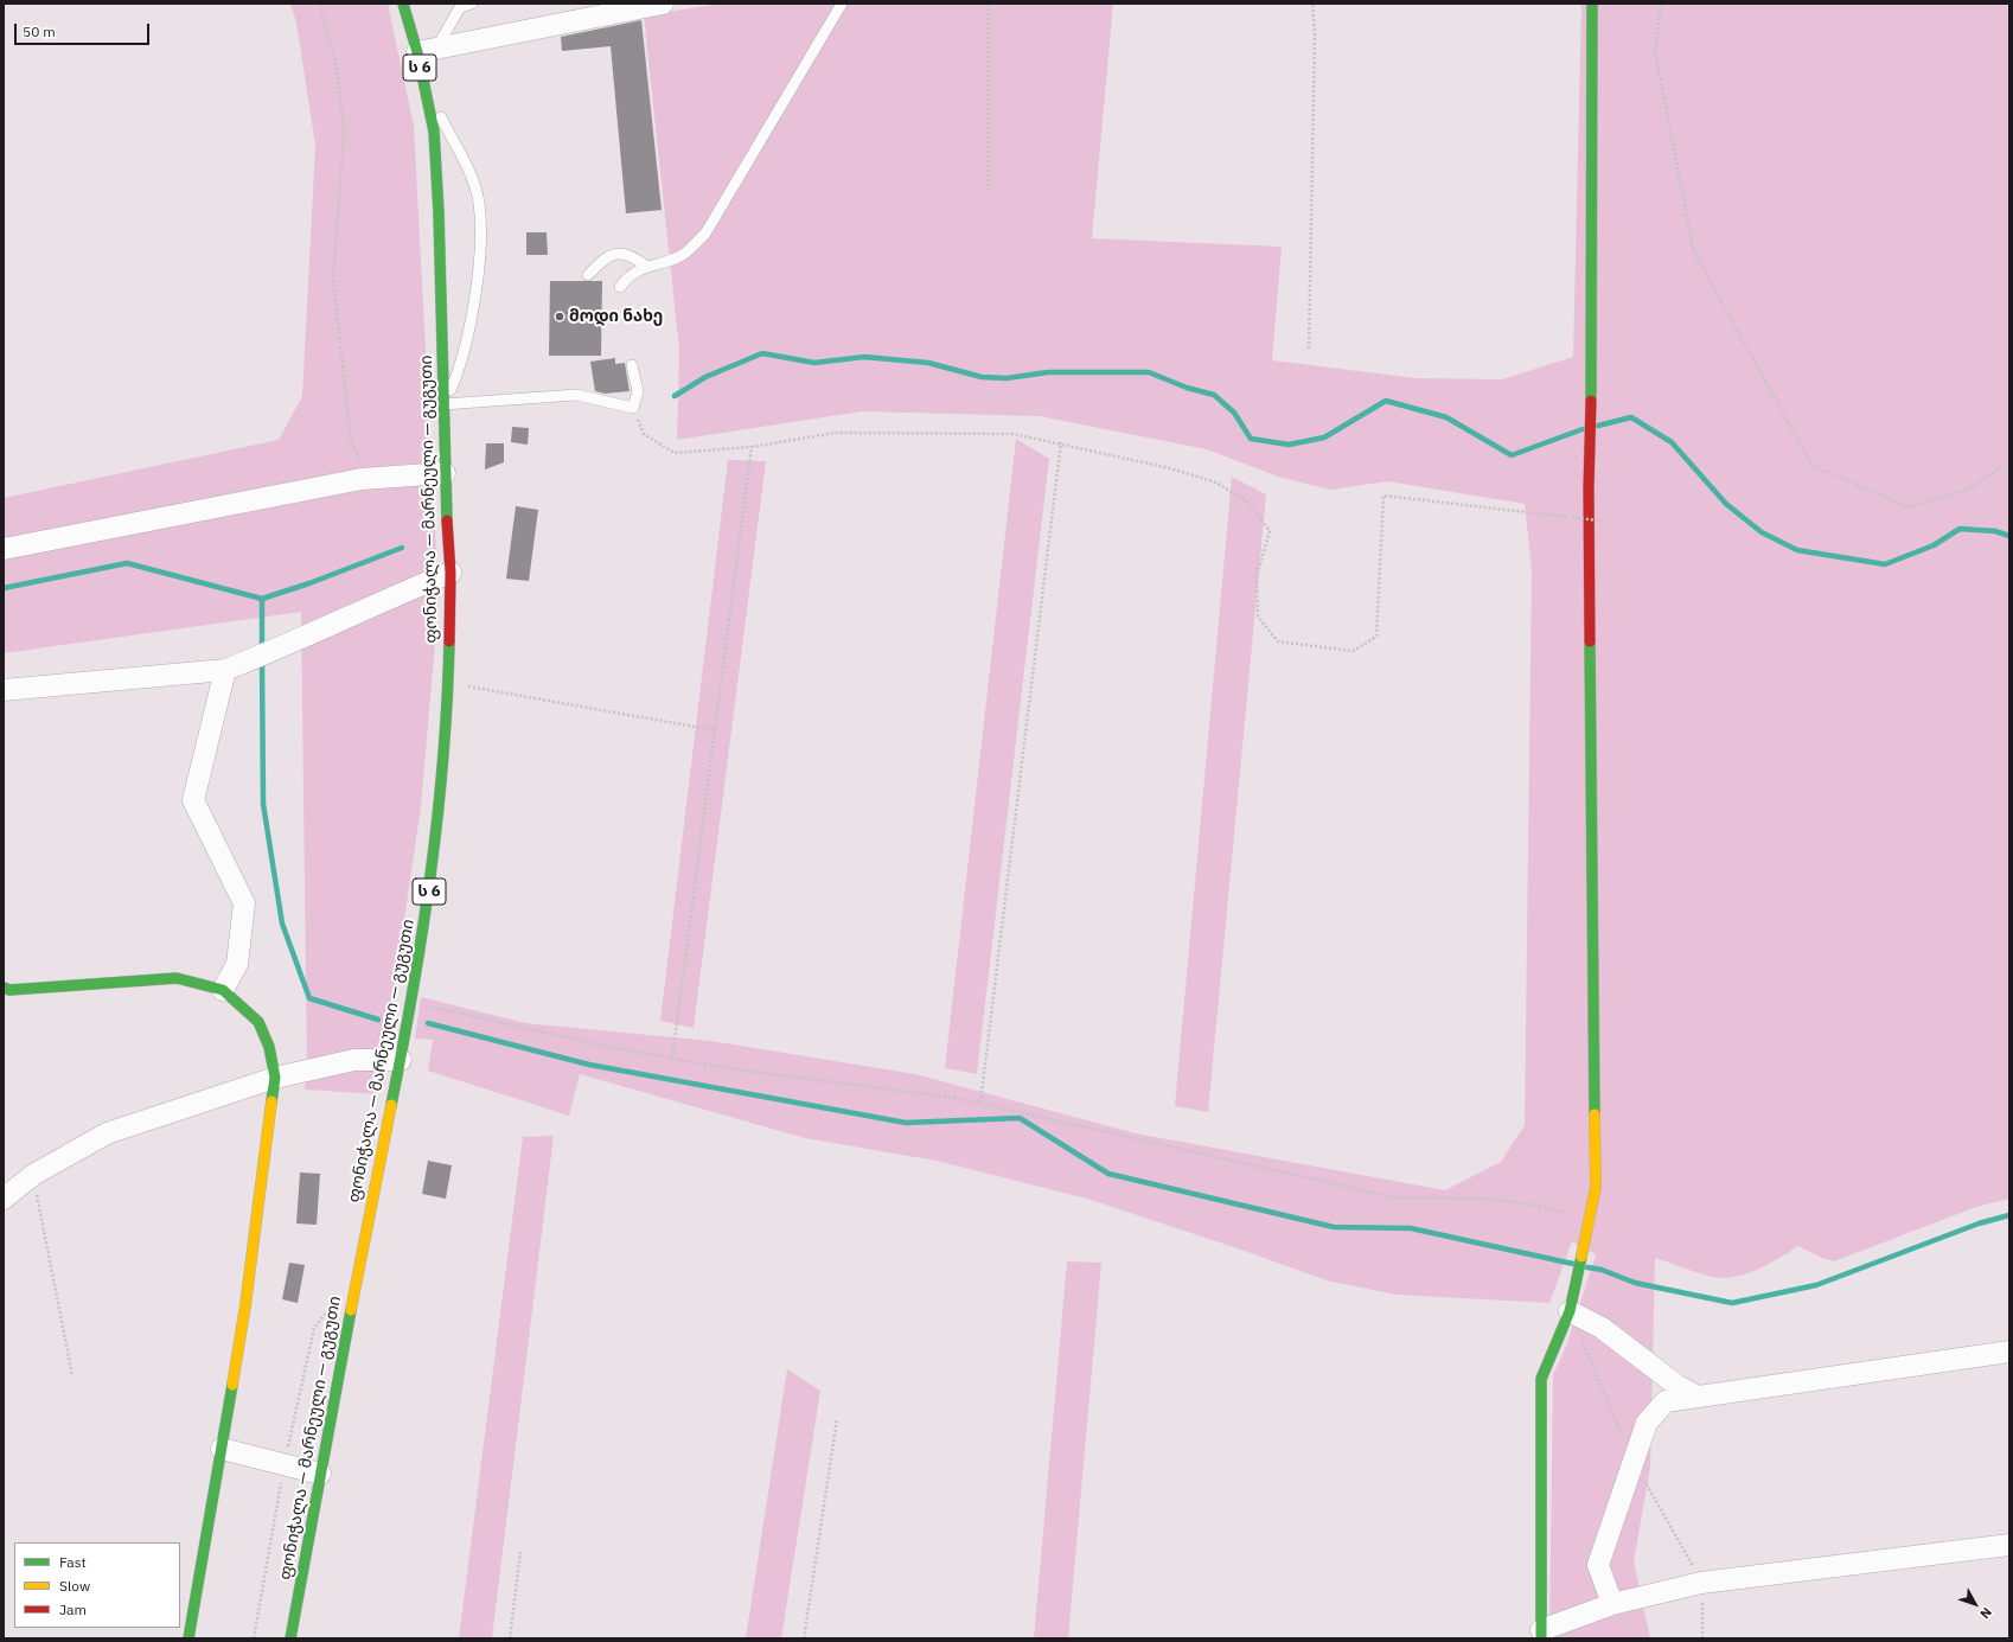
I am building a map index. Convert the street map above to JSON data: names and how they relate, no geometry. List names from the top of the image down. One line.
{"streets":{"main road":["ს 6","ფონიჭალა — მარნეული — გუგუთი"]},"places":["მოდი ნახე"],"legend":["Fast","Slow","Jam"],"scale_bar":"50 m","north":"bottom right"}
